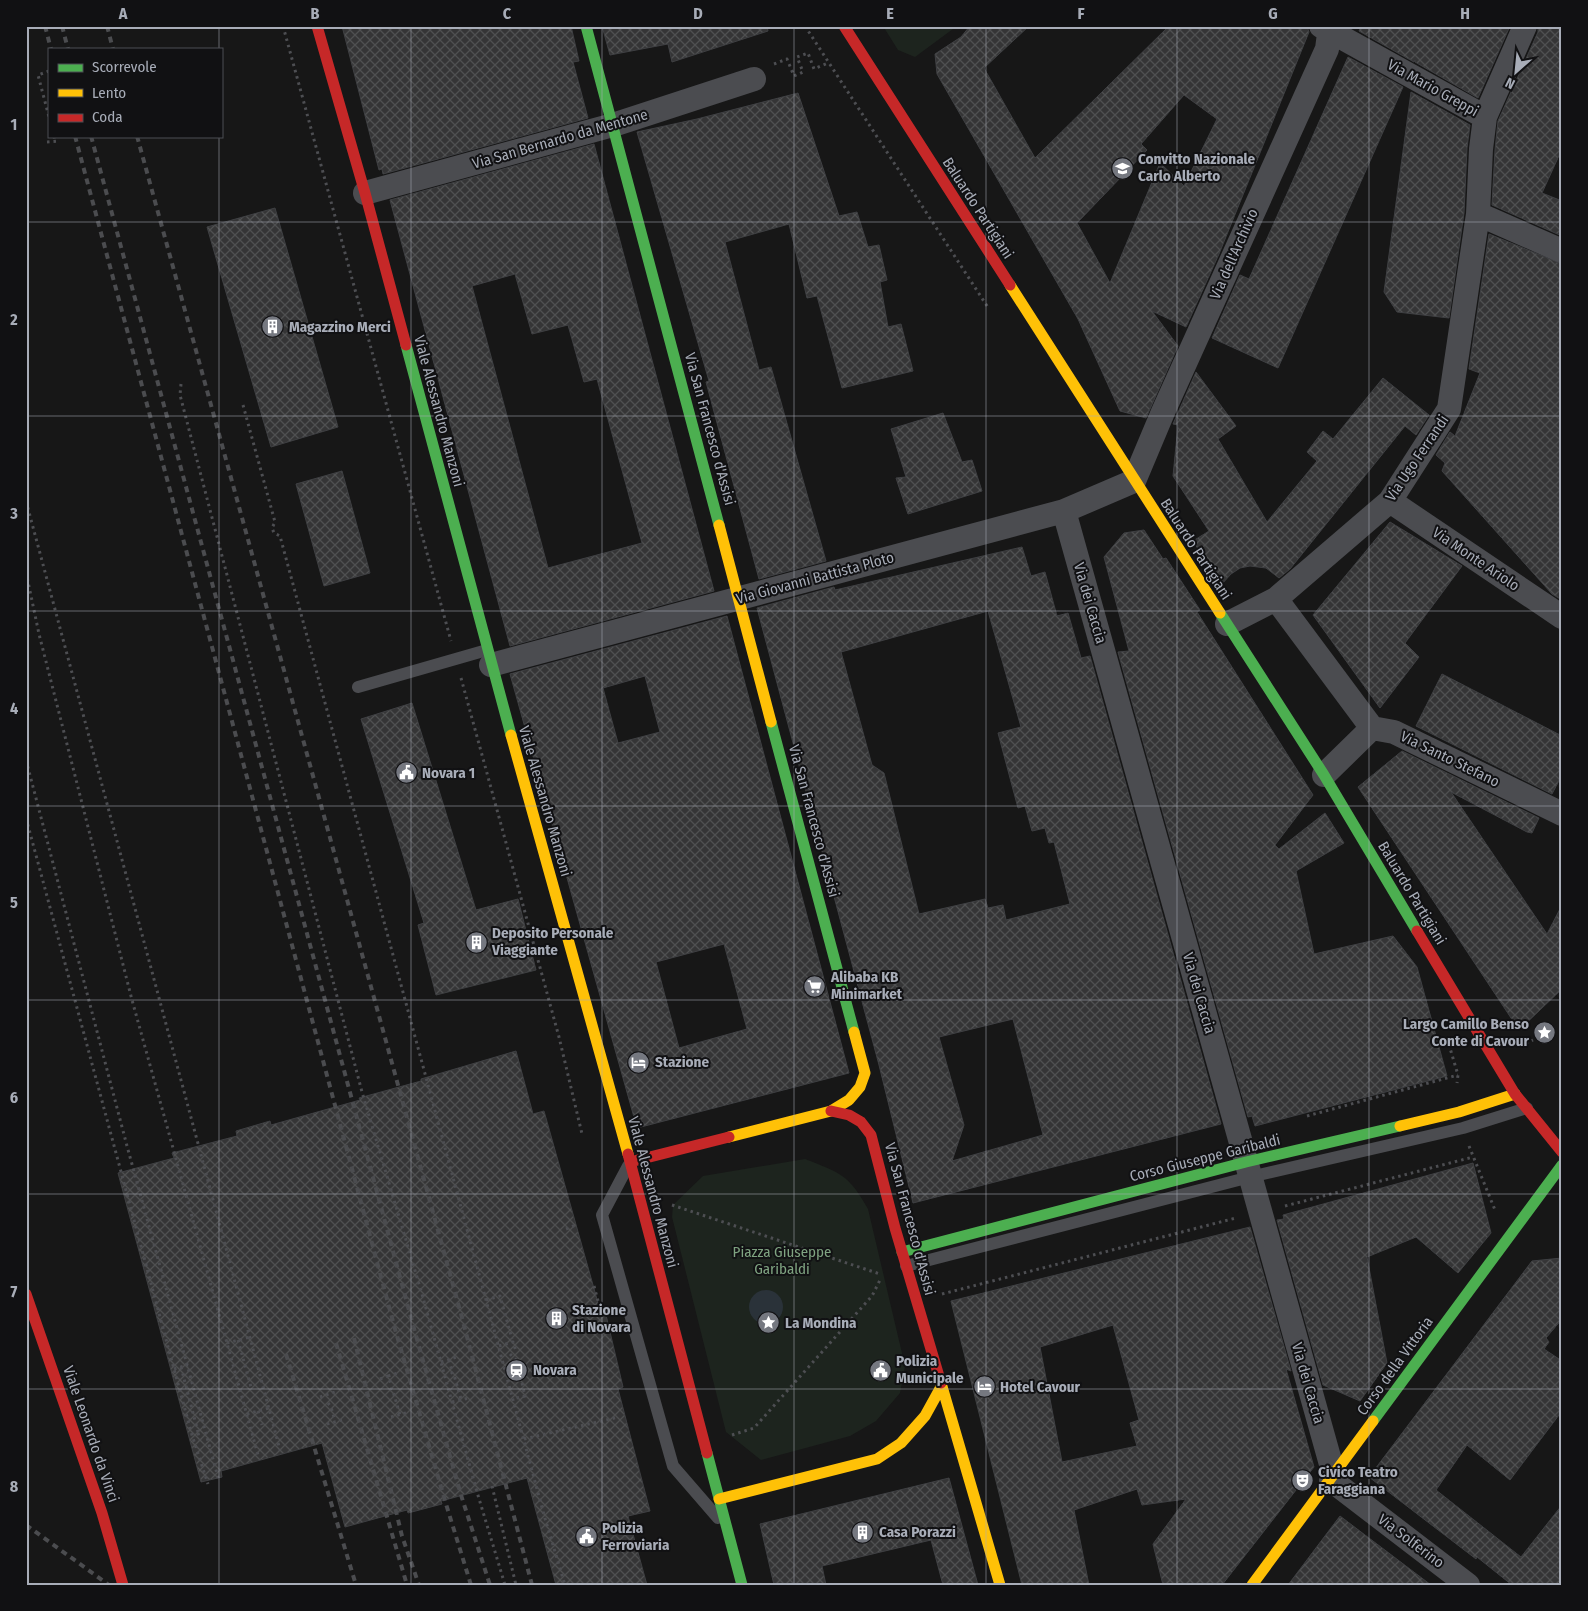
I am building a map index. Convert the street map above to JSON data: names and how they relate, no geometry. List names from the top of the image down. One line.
{"streets":{"street":["Via Mario Greppi","Via San Bernardo da Mentone","Baluardo Partigiani","Via dell'Archivio","Viale Alessandro Manzoni","Via San Francesco d'Assisi","Via Ugo Ferrandi","Via Monte Ariolo","Via Giovanni Battista Ploto","Via dei Caccia","Via Santo Stefano","Corso Giuseppe Garibaldi","Corso della Vittoria","Viale Leonardo da Vinci","Via Solferino"]},"crossings":[["Via Mario Greppi","Via dell'Archivio"],["Via Mario Greppi","Via Ugo Ferrandi"],["Via San Bernardo da Mentone","Viale Alessandro Manzoni"],["Via San Bernardo da Mentone","Via San Francesco d'Assisi"],["Baluardo Partigiani","Via dell'Archivio"],["Baluardo Partigiani","Via Ugo Ferrandi"],["Baluardo Partigiani","Via Giovanni Battista Ploto"],["Baluardo Partigiani","Corso Giuseppe Garibaldi"],["Via dell'Archivio","Via Giovanni Battista Ploto"],["Viale Alessandro Manzoni","Via Giovanni Battista Ploto"],["Via San Francesco d'Assisi","Via Giovanni Battista Ploto"],["Via San Francesco d'Assisi","Corso Giuseppe Garibaldi"],["Via Ugo Ferrandi","Via Monte Ariolo"],["Via Giovanni Battista Ploto","Via dei Caccia"],["Via dei Caccia","Corso Giuseppe Garibaldi"],["Via dei Caccia","Corso della Vittoria"],["Via dei Caccia","Via Solferino"],["Corso della Vittoria","Via Solferino"]],"parks":["Piazza Giuseppe Garibaldi"],"places":{"school or university":["Convitto Nazionale Carlo Alberto"],"building":["Magazzino Merci","Deposito Personale Viaggiante","Stazione di Novara","Casa Porazzi"],"public building":["Novara 1","Polizia Municipale","Polizia Ferroviaria"],"supermarket":["Alibaba KB Minimarket"],"place":["Largo Camillo Benso Conte di Cavour","La Mondina"],"hotel":["Stazione","Hotel Cavour"],"station":["Novara"],"theatre":["Civico Teatro Faraggiana"]},"legend":["Scorrevole","Lento","Coda"],"north":"bottom left","grid":{"columns":["A","B","C","D","E","F","G","H"],"rows":["1","2","3","4","5","6","7","8"]}}
